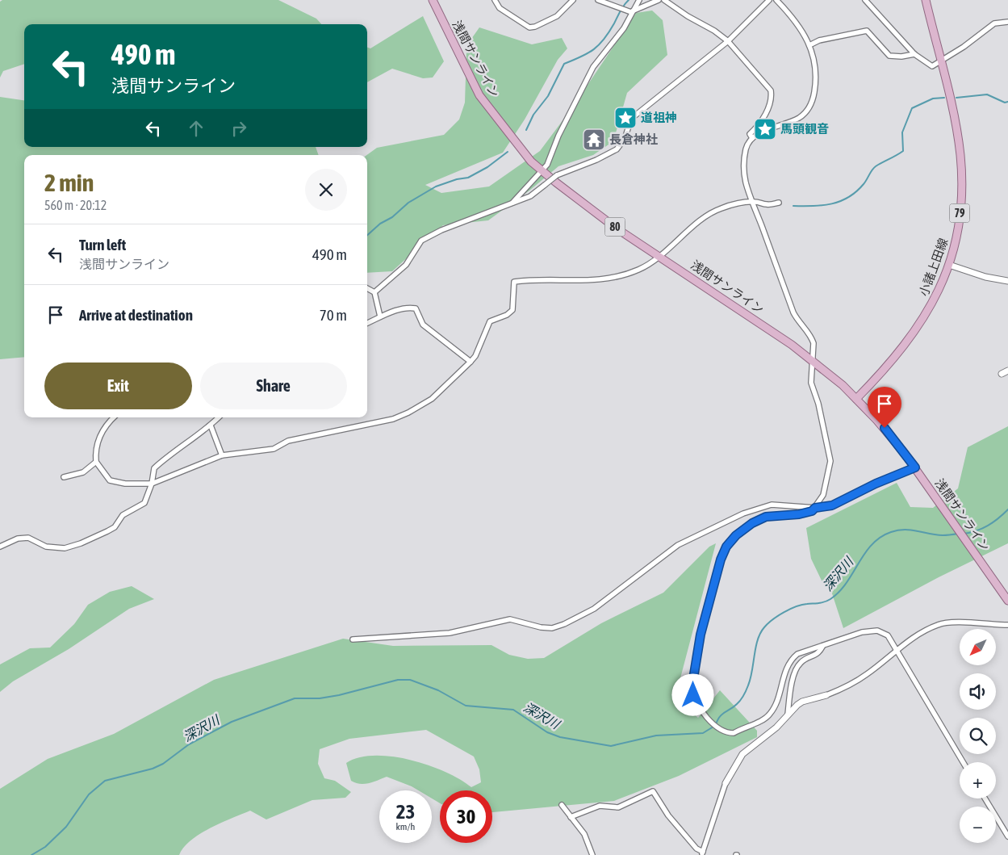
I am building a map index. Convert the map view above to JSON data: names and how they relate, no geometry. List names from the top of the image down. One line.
{"streets":{"main road":["浅間サンライン","79","80","小諸上田線"]},"crossings":[["浅間サンライン","小諸上田線"]],"water":["深沢川"],"places":{"place":["道祖神","馬頭観音"],"temple":["長倉神社"]},"north":"bottom left","page":{"turn":["490 m","浅間サンライン"],"heading":["2 min","560 m · 20:12"],"list":[{"name":"Turn left","note":"浅間サンライン","value":"490 m"},{"name":"Arrive at destination","value":"70 m"}],"buttons":["Exit","Share"],"map_buttons":["+","−"],"speed":"23 km/h","limit":"30"}}
